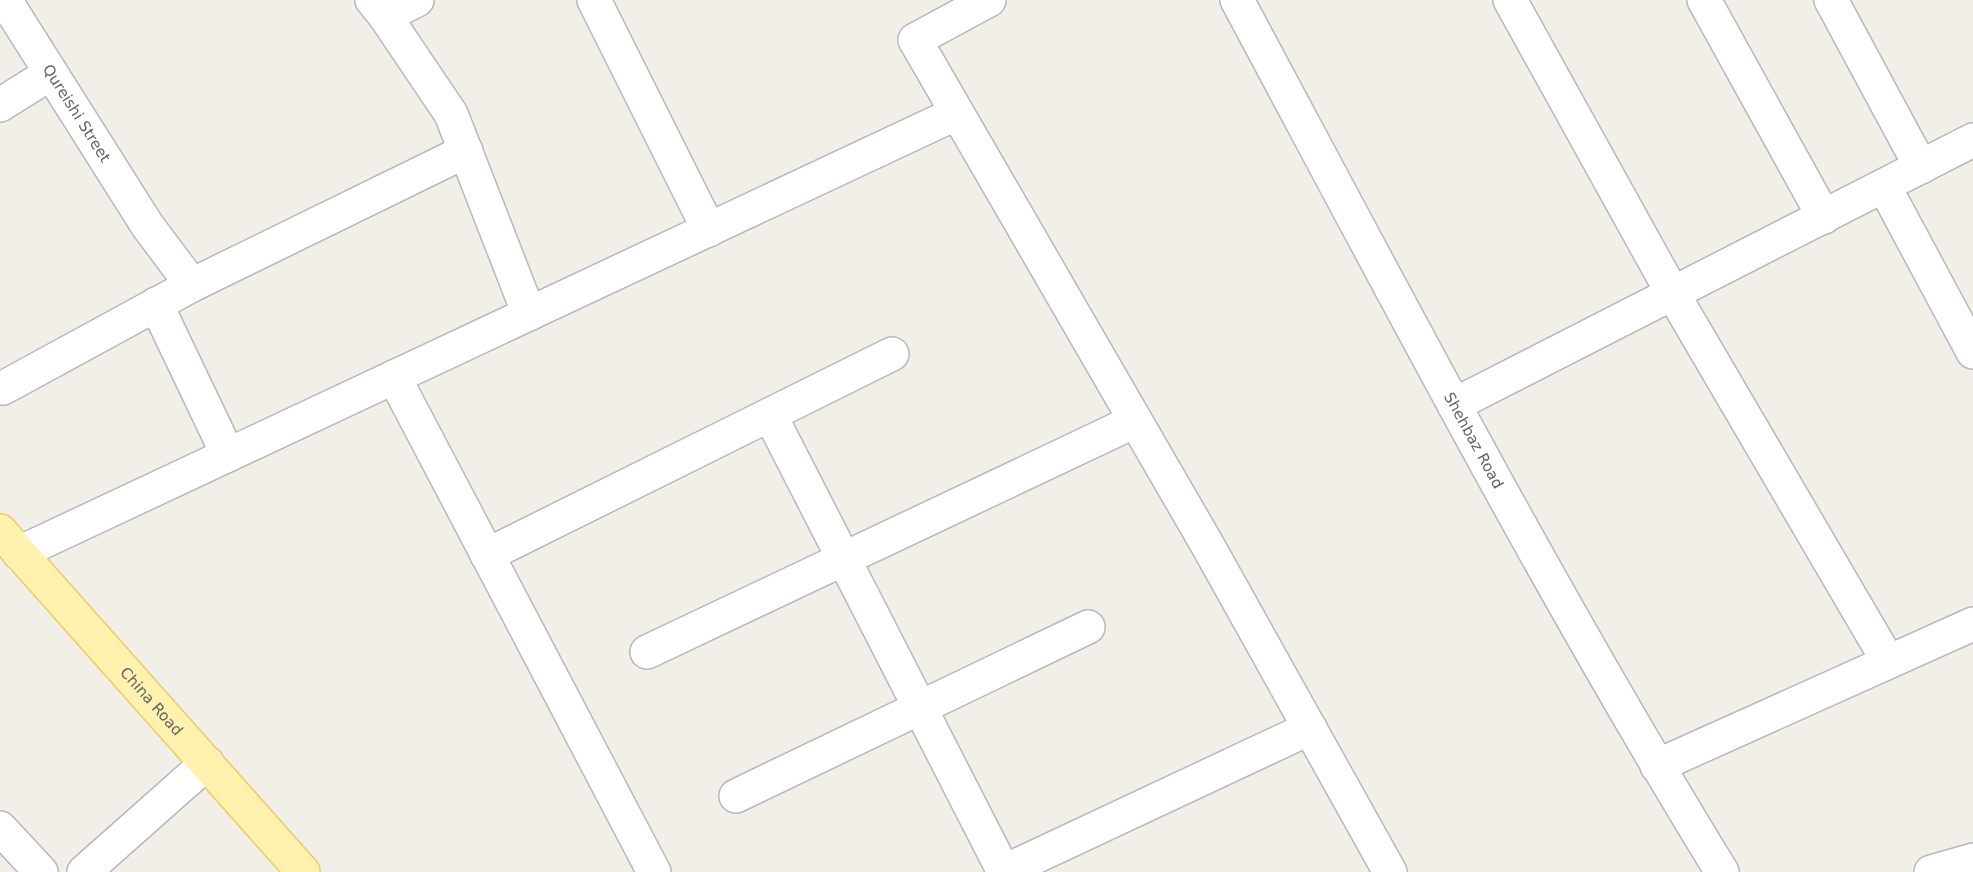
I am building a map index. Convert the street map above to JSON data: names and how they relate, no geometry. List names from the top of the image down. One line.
{"streets":{"main road":["China Road"],"street":["Qureishi Street","Shehbaz Road"]}}
